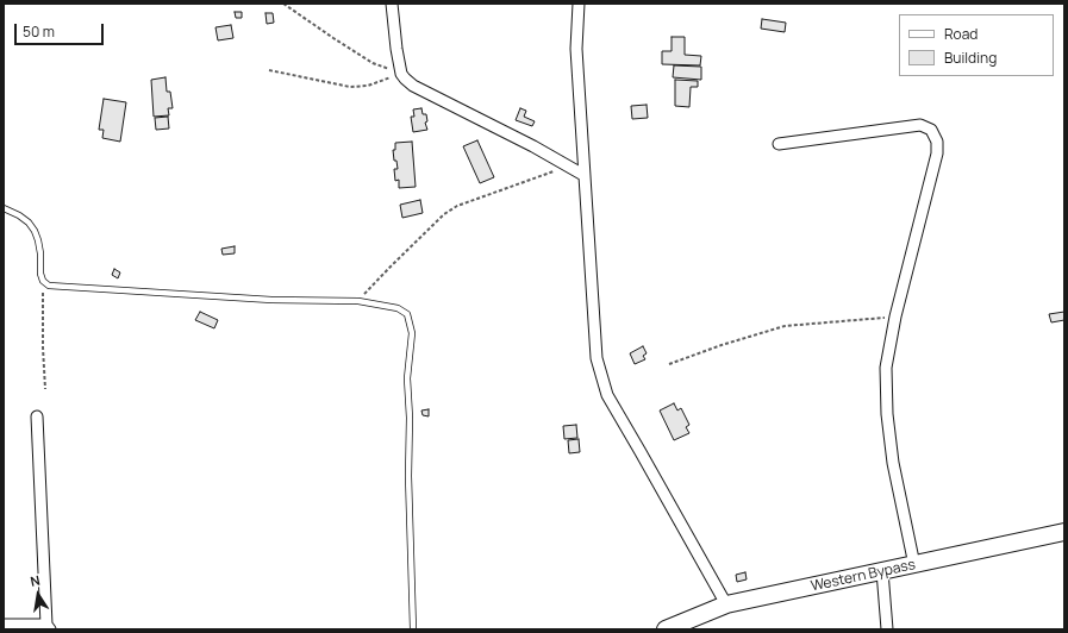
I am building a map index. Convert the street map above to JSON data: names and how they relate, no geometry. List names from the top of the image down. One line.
{"streets":{"main road":["Western Bypass"]},"legend":["Road","Building"],"scale_bar":"50 m","north":"top"}
